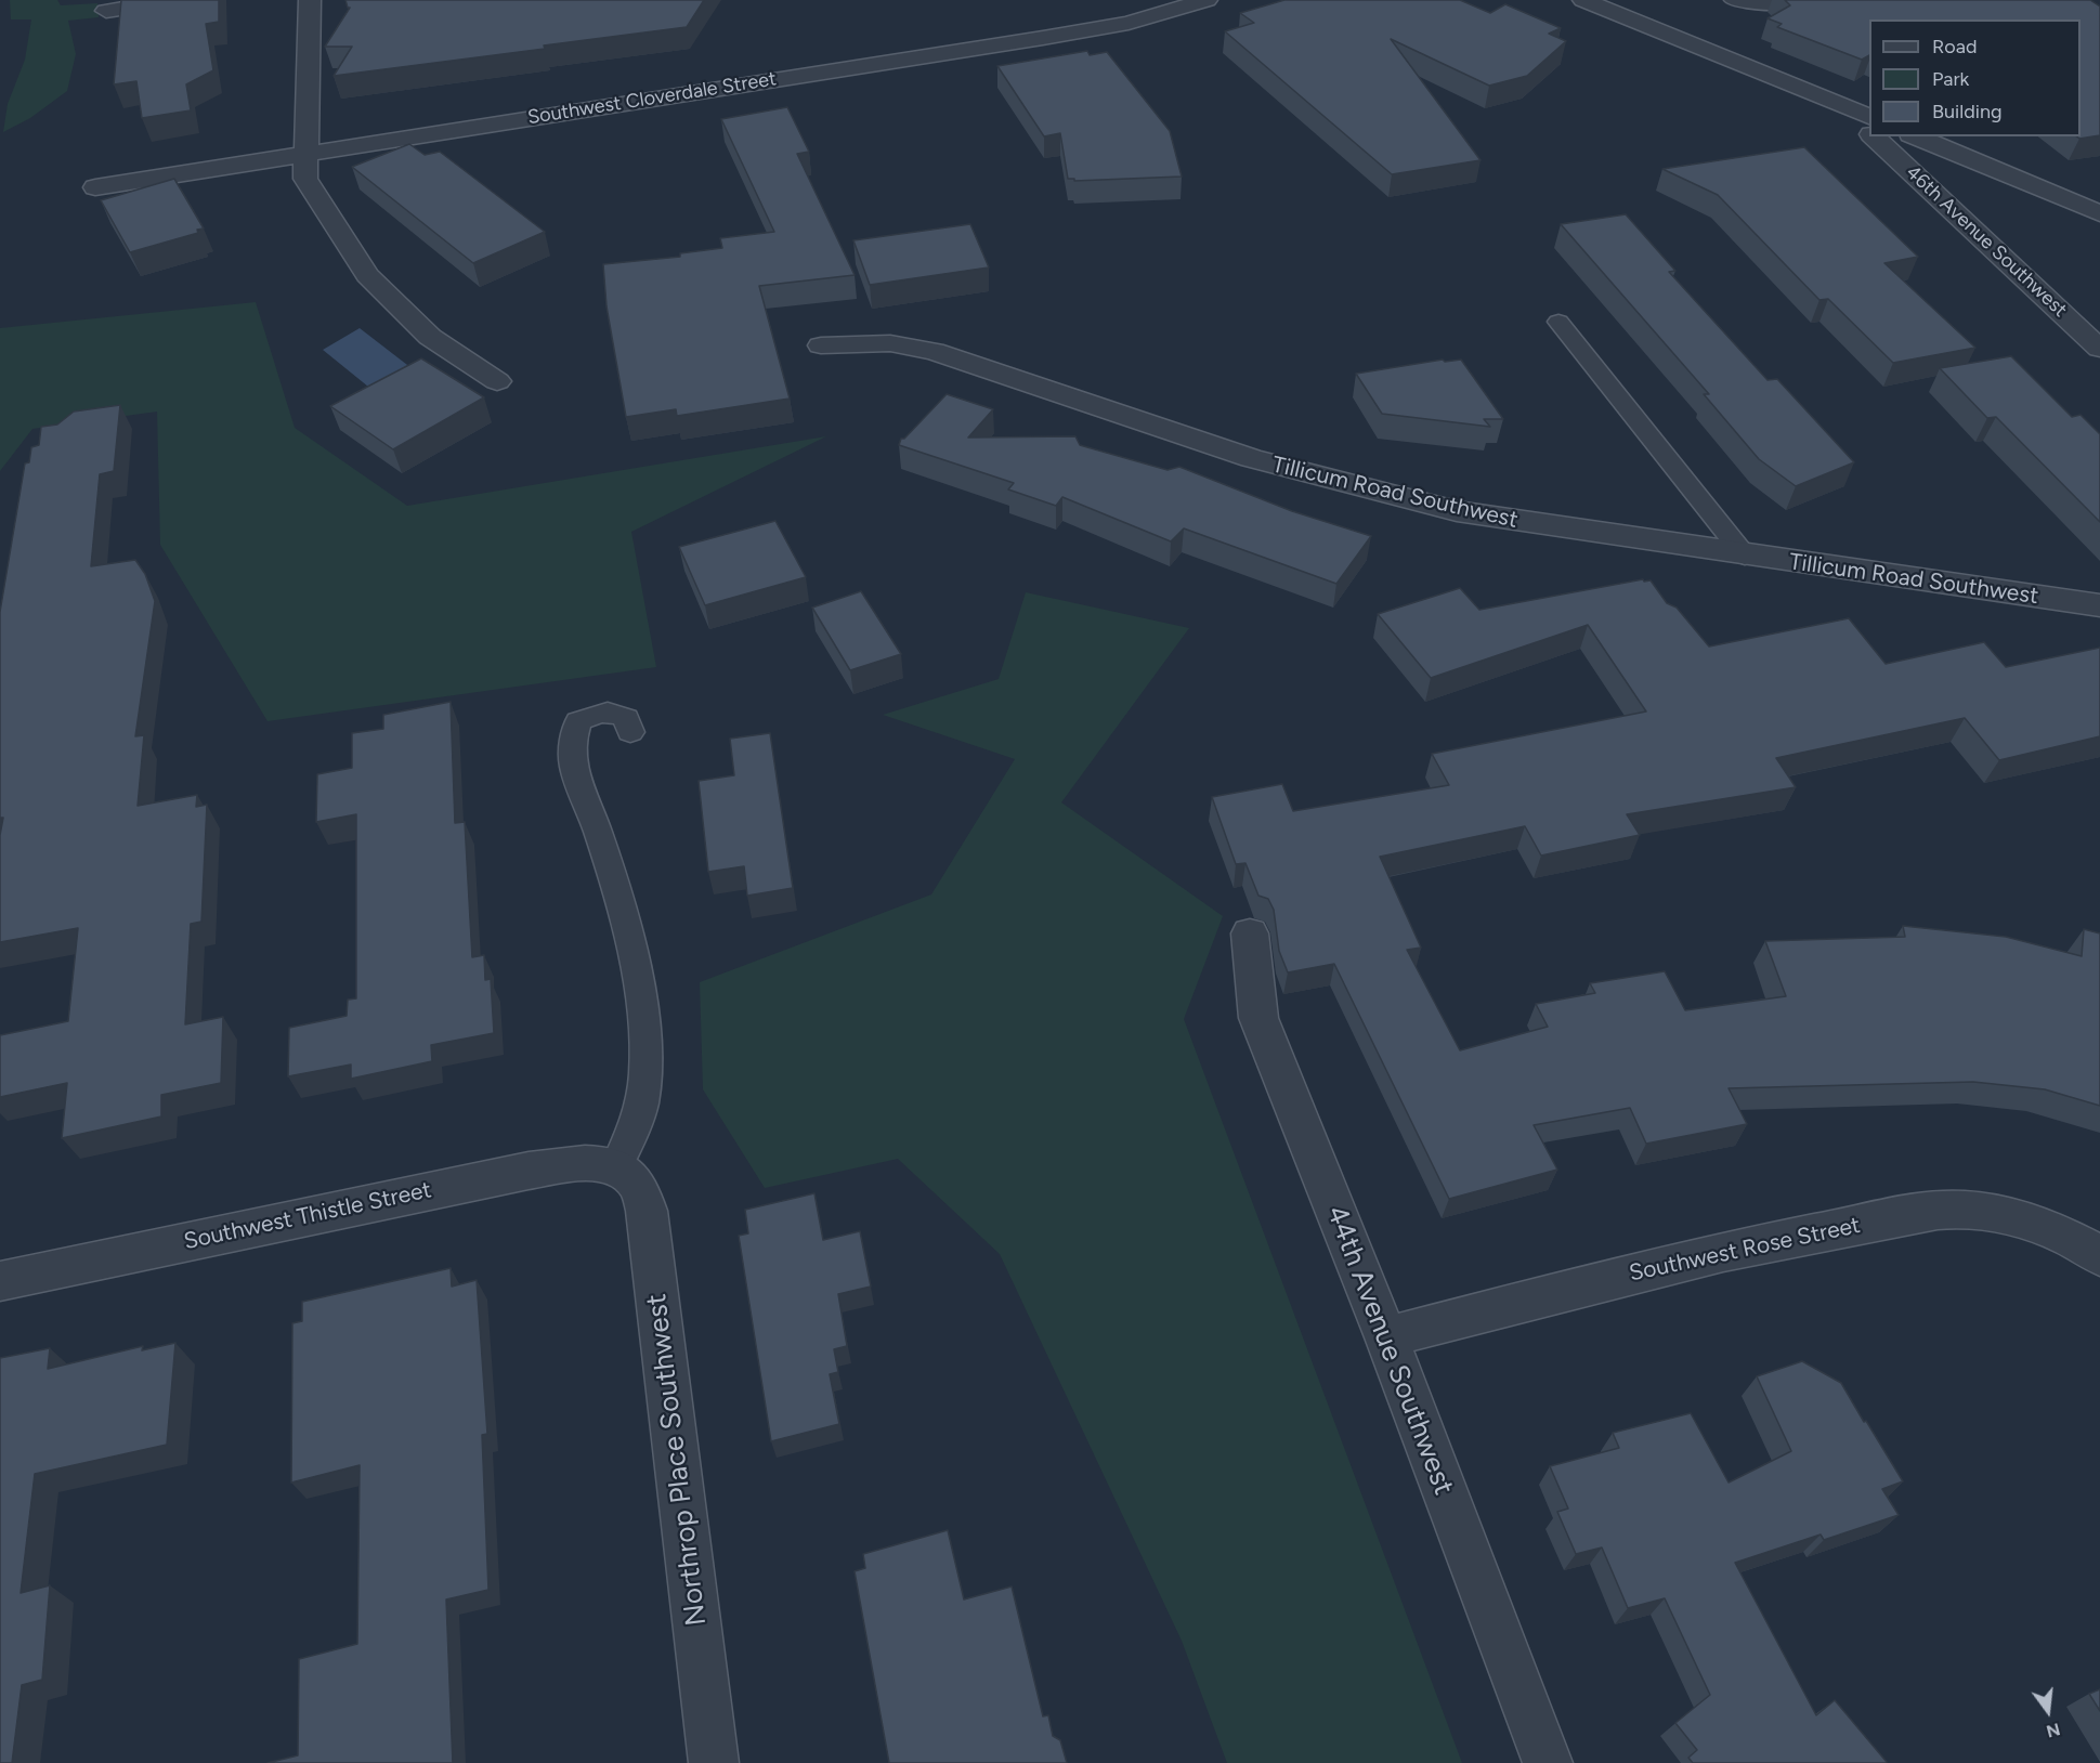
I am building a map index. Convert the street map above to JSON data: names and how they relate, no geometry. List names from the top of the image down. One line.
{"streets":{"street":["Southwest Cloverdale Street","46th Avenue Southwest","Tillicum Road Southwest","Southwest Thistle Street","Southwest Rose Street","44th Avenue Southwest","Northrop Place Southwest"]},"crossings":[["Southwest Thistle Street","Northrop Place Southwest"],["Southwest Rose Street","44th Avenue Southwest"]],"legend":["Road","Park","Building"],"north":"bottom"}
